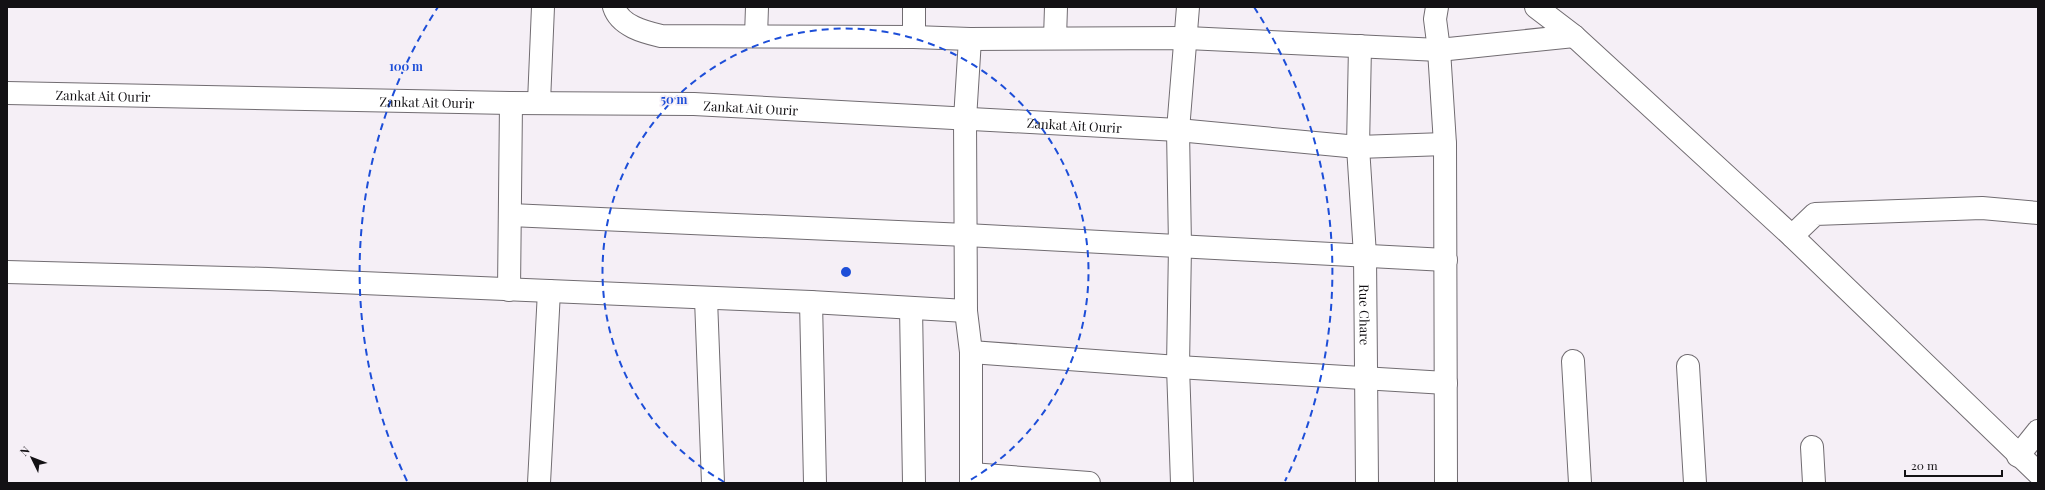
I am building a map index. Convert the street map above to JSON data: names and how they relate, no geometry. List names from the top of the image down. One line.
{"streets":{"street":["Zankat Ait Ourir","Rue Chare"]},"crossings":[["Zankat Ait Ourir","Rue Chare"]],"scale_bar":"20 m","north":"top left","rings":["100 m","50 m"]}
